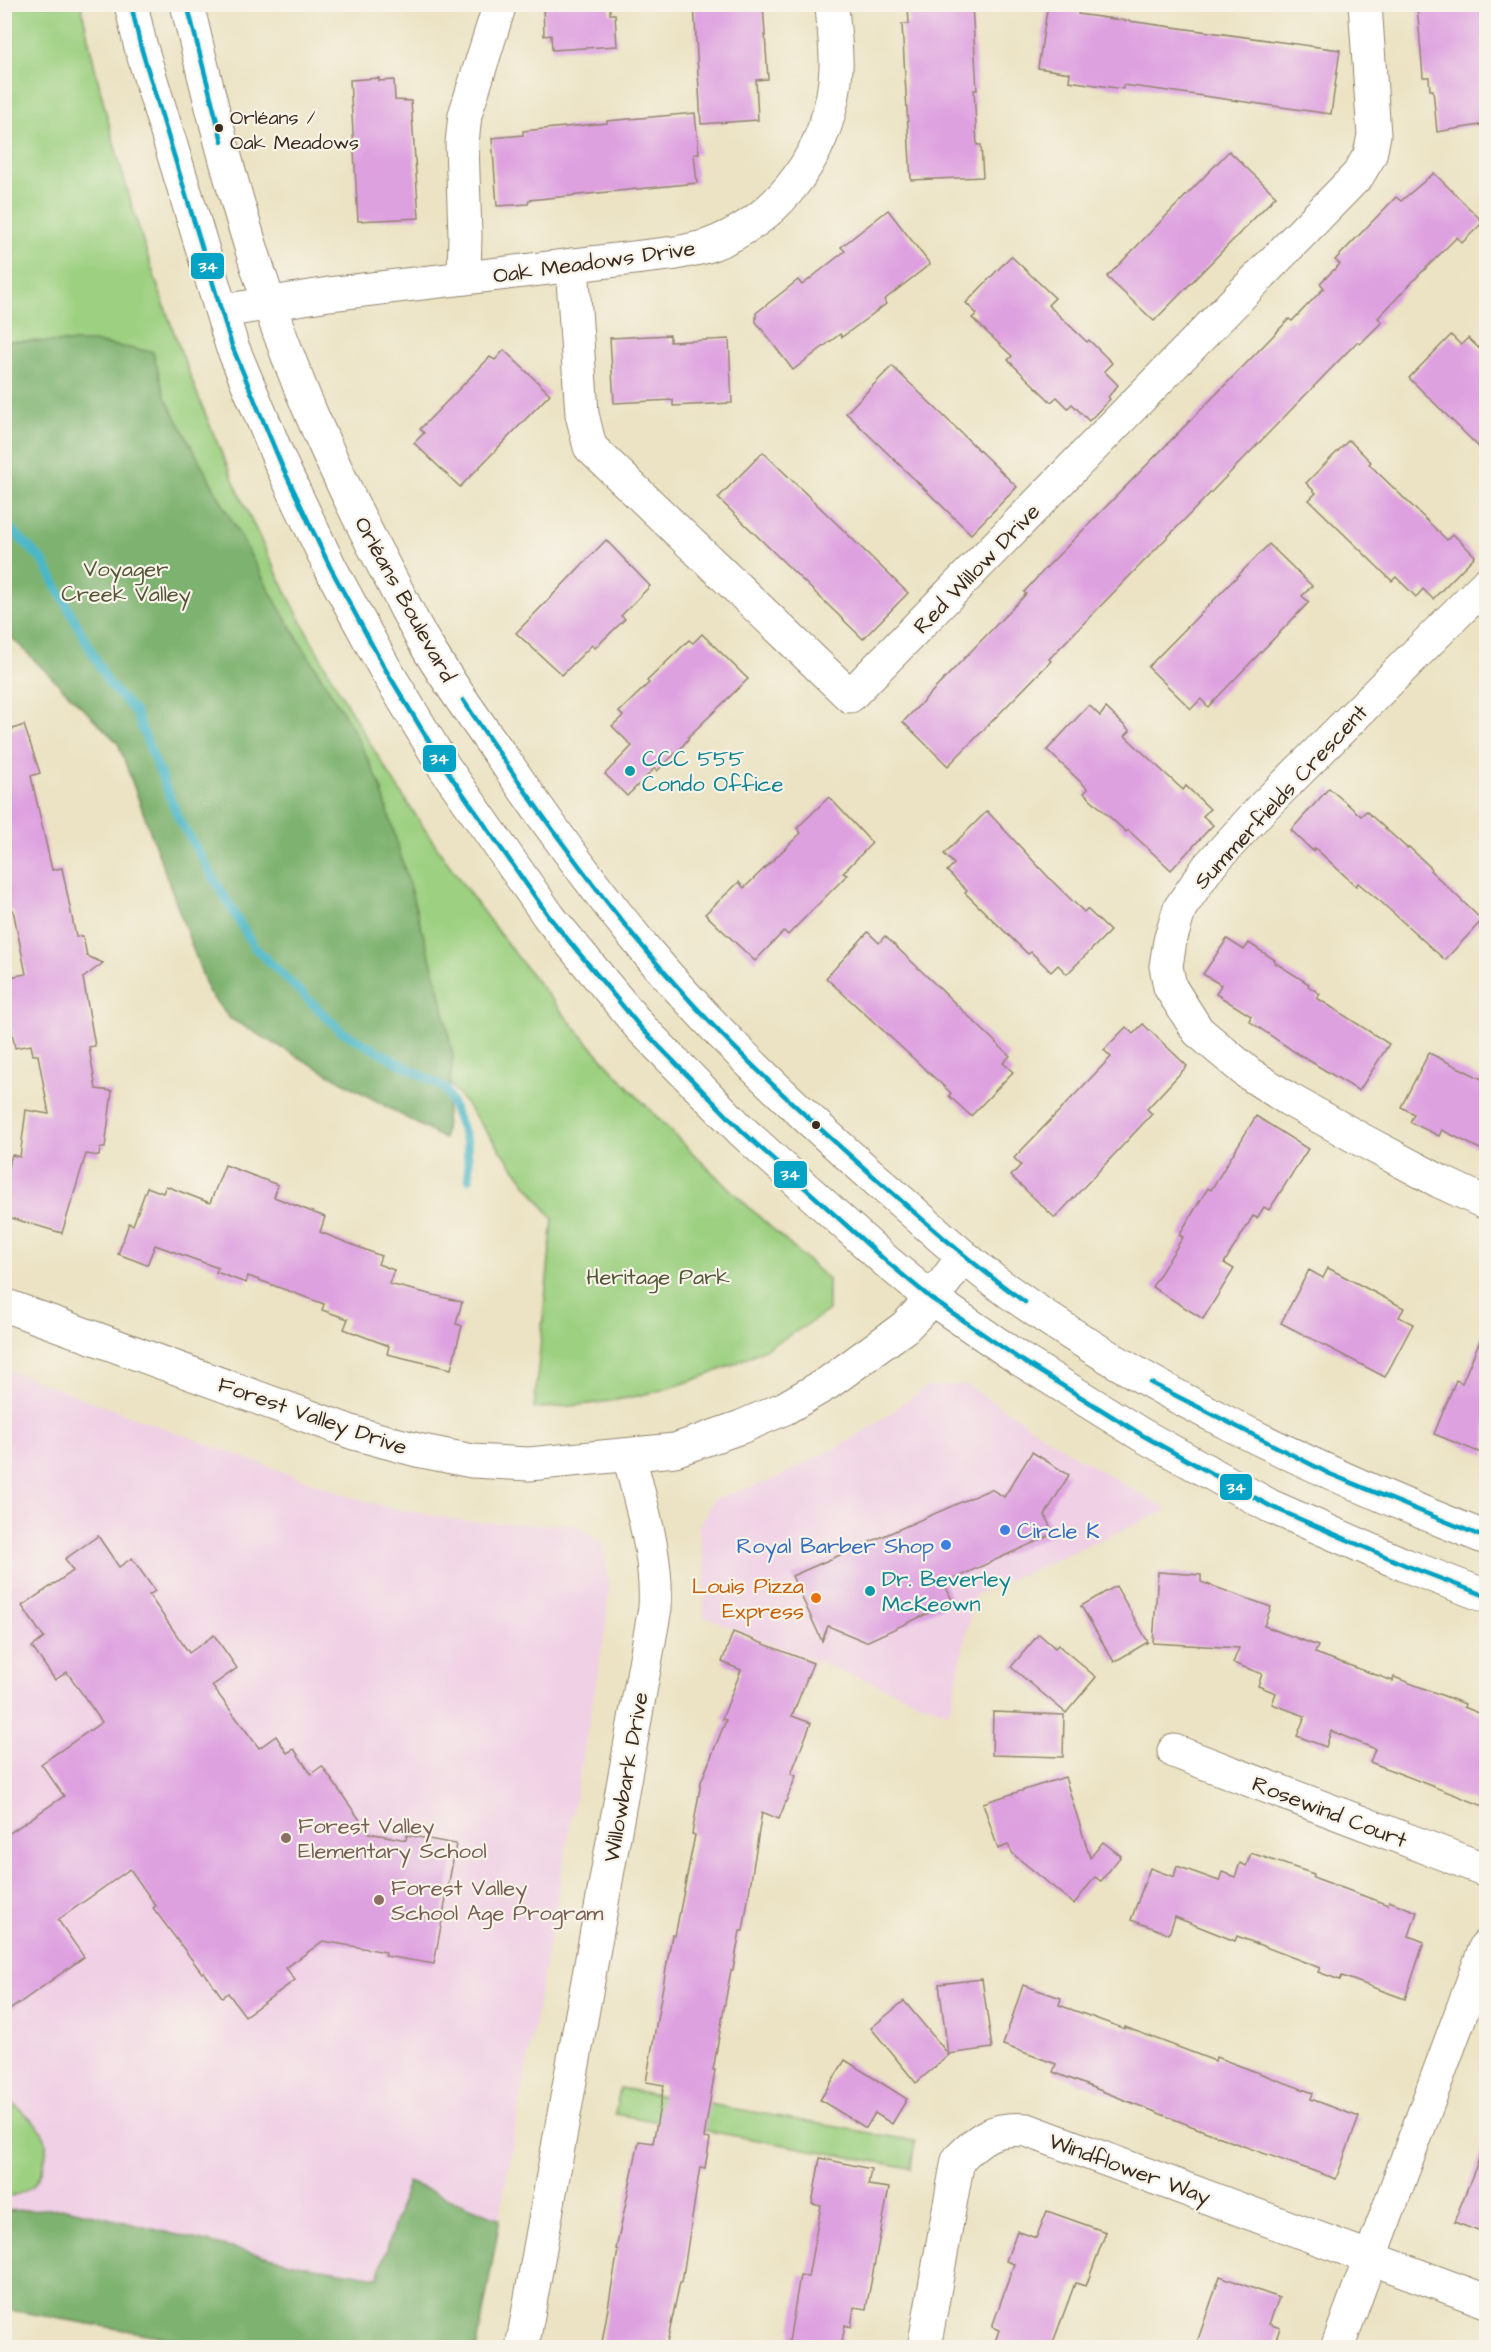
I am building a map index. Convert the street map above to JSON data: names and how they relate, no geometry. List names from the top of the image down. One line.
{"streets":{"street":["Oak Meadows Drive","Red Willow Drive","Orléans Boulevard","Summerfields Crescent","Forest Valley Drive","Willowbark Drive","Rosewind Court","Windflower Way"]},"crossings":[["Oak Meadows Drive","Red Willow Drive"],["Oak Meadows Drive","Orléans Boulevard"],["Orléans Boulevard","Forest Valley Drive"],["Forest Valley Drive","Willowbark Drive"]],"parks":["Voyager Creek Valley","Heritage Park"],"places":["Orléans / Oak Meadows","CCC 555 Condo Office","Circle K","Royal Barber Shop","Dr. Beverley McKeown","Louis Pizza Express","Forest Valley Elementary School","Forest Valley School Age Program"],"lines":["transit line 34"]}
